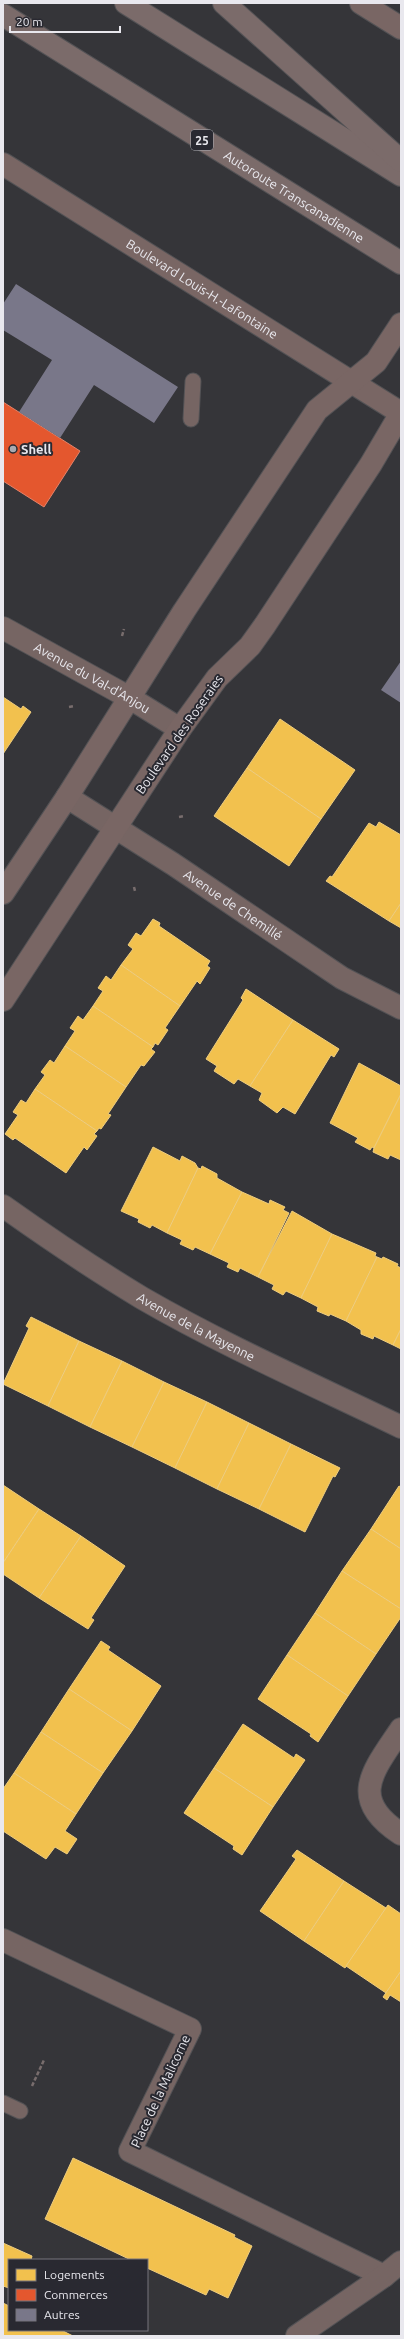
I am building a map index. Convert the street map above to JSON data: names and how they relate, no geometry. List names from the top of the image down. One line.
{"streets":{"highway":["25","Autoroute Transcanadienne"],"street":["Boulevard Louis-H.-Lafontaine","Avenue du Val-d'Anjou","Boulevard des Roseraies","Avenue de Chemillé","Avenue de la Mayenne","Place de la Malicorne"]},"crossings":[["Boulevard Louis-H.-Lafontaine","Boulevard des Roseraies"],["Avenue du Val-d'Anjou","Boulevard des Roseraies"],["Boulevard des Roseraies","Avenue de Chemillé"]],"places":["Shell"],"legend":["Logements","Commerces","Autres"],"scale_bar":"20 m"}
